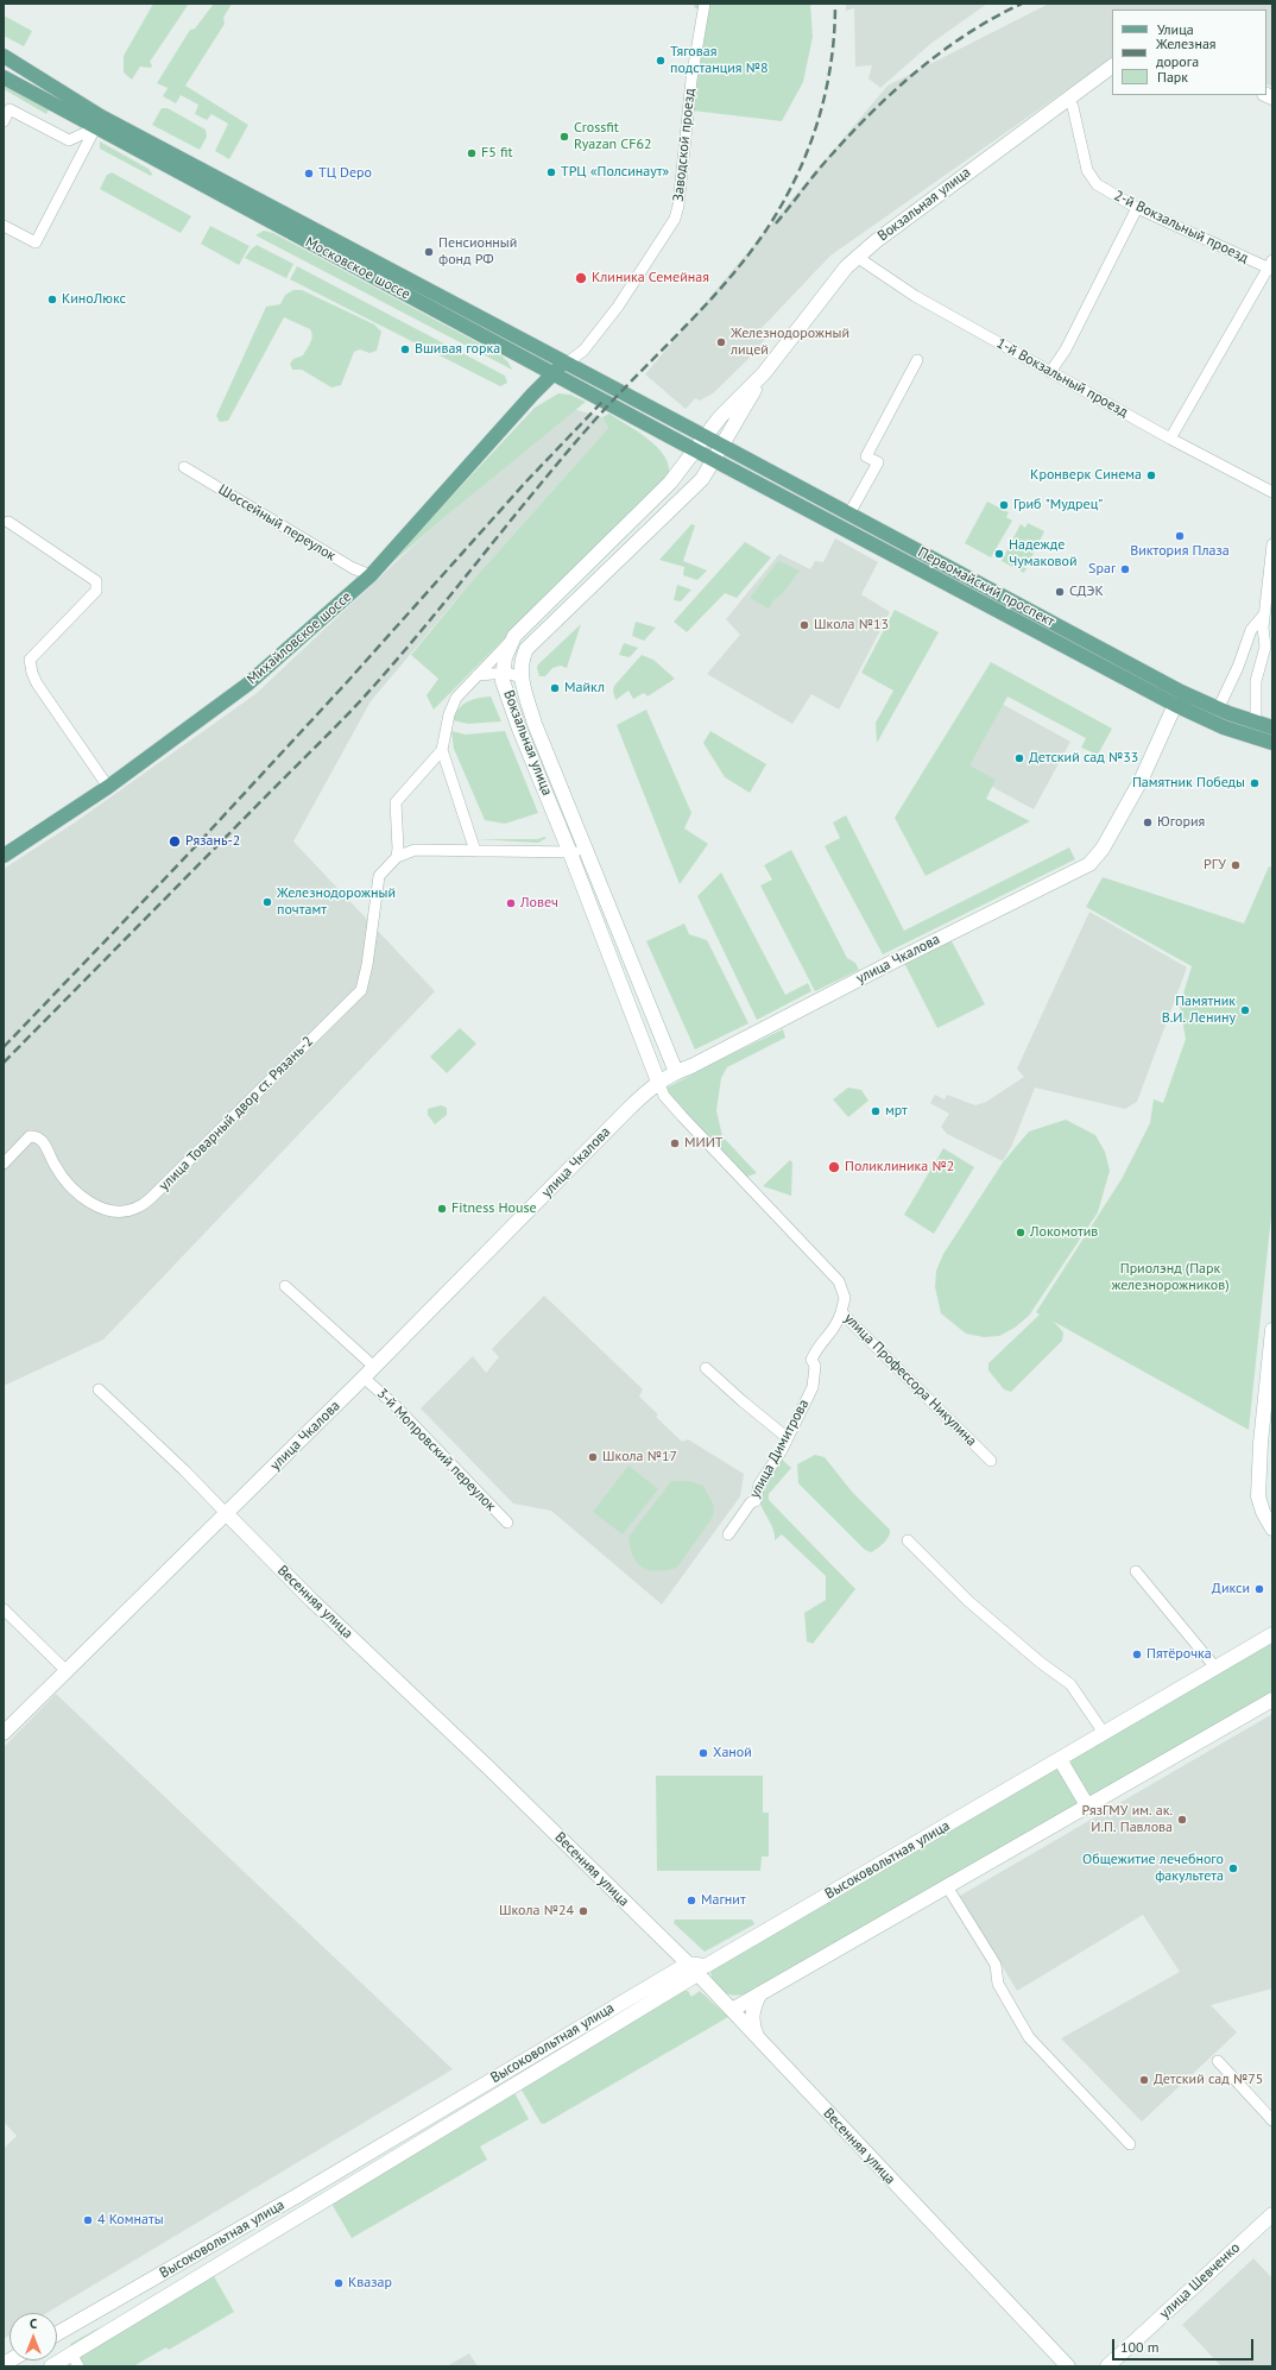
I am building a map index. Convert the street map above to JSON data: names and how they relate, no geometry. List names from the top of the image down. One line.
{"streets":{"main road":["Московское шоссе","Первомайский проспект","Михайловское шоссе"],"street":["Заводской проезд","Вокзальная улица","2-й Вокзальный проезд","1-й Вокзальный проезд","Шоссейный переулок","улица Чкалова","улица Товарный двор ст. Рязань-2","улица Профессора Никулина","улица Димитрова","3-й Мопровский переулок","Весенняя улица","Высоковольтная улица","улица Шевченко"]},"crossings":[["Заводской проезд","Московское шоссе"],["Заводской проезд","Михайловское шоссе"],["Вокзальная улица","2-й Вокзальный проезд"],["Вокзальная улица","Московское шоссе"],["Вокзальная улица","1-й Вокзальный проезд"],["Вокзальная улица","Первомайский проспект"],["Вокзальная улица","улица Чкалова"],["Вокзальная улица","улица Профессора Никулина"],["Московское шоссе","Первомайский проспект"],["Московское шоссе","Михайловское шоссе"],["Шоссейный переулок","Михайловское шоссе"],["Первомайский проспект","улица Чкалова"],["улица Чкалова","улица Профессора Никулина"],["улица Чкалова","3-й Мопровский переулок"],["улица Чкалова","Весенняя улица"],["улица Профессора Никулина","улица Димитрова"],["Весенняя улица","Высоковольтная улица"]],"parks":["Приолэнд (Парк железнорожников)"],"places":["Тяговая подстанция №8","Crossfit Ryazan CF62","F5 fit","ТРЦ «Полсинаут»","ТЦ Depo","Пенсионный фонд РФ","Клиника Семейная","КиноЛюкс","Железнодорожный лицей","Вшивая горка","Кронверк Синема","Гриб \"Мудрец\"","Виктория Плаза","Надежде Чумаковой","Spar","СДЭК","Школа №13","Майкл","Детский сад №33","Памятник Победы","Югория","Рязань-2","РГУ","Железнодорожный почтамт","Ловеч","Памятник В.И. Ленину","мрт","МИИТ","Поликлиника №2","Fitness House","Локомотив","Школа №17","Дикси","Пятёрочка","Ханой","РязГМУ им. ак. И.П. Павлова","Общежитие лечебного факультета","Магнит","Школа №24","Детский сад №75","4 Комнаты","Квазар"],"legend":["Улица","Железная дорога","Парк"],"scale_bar":"100 m","north":"top"}
